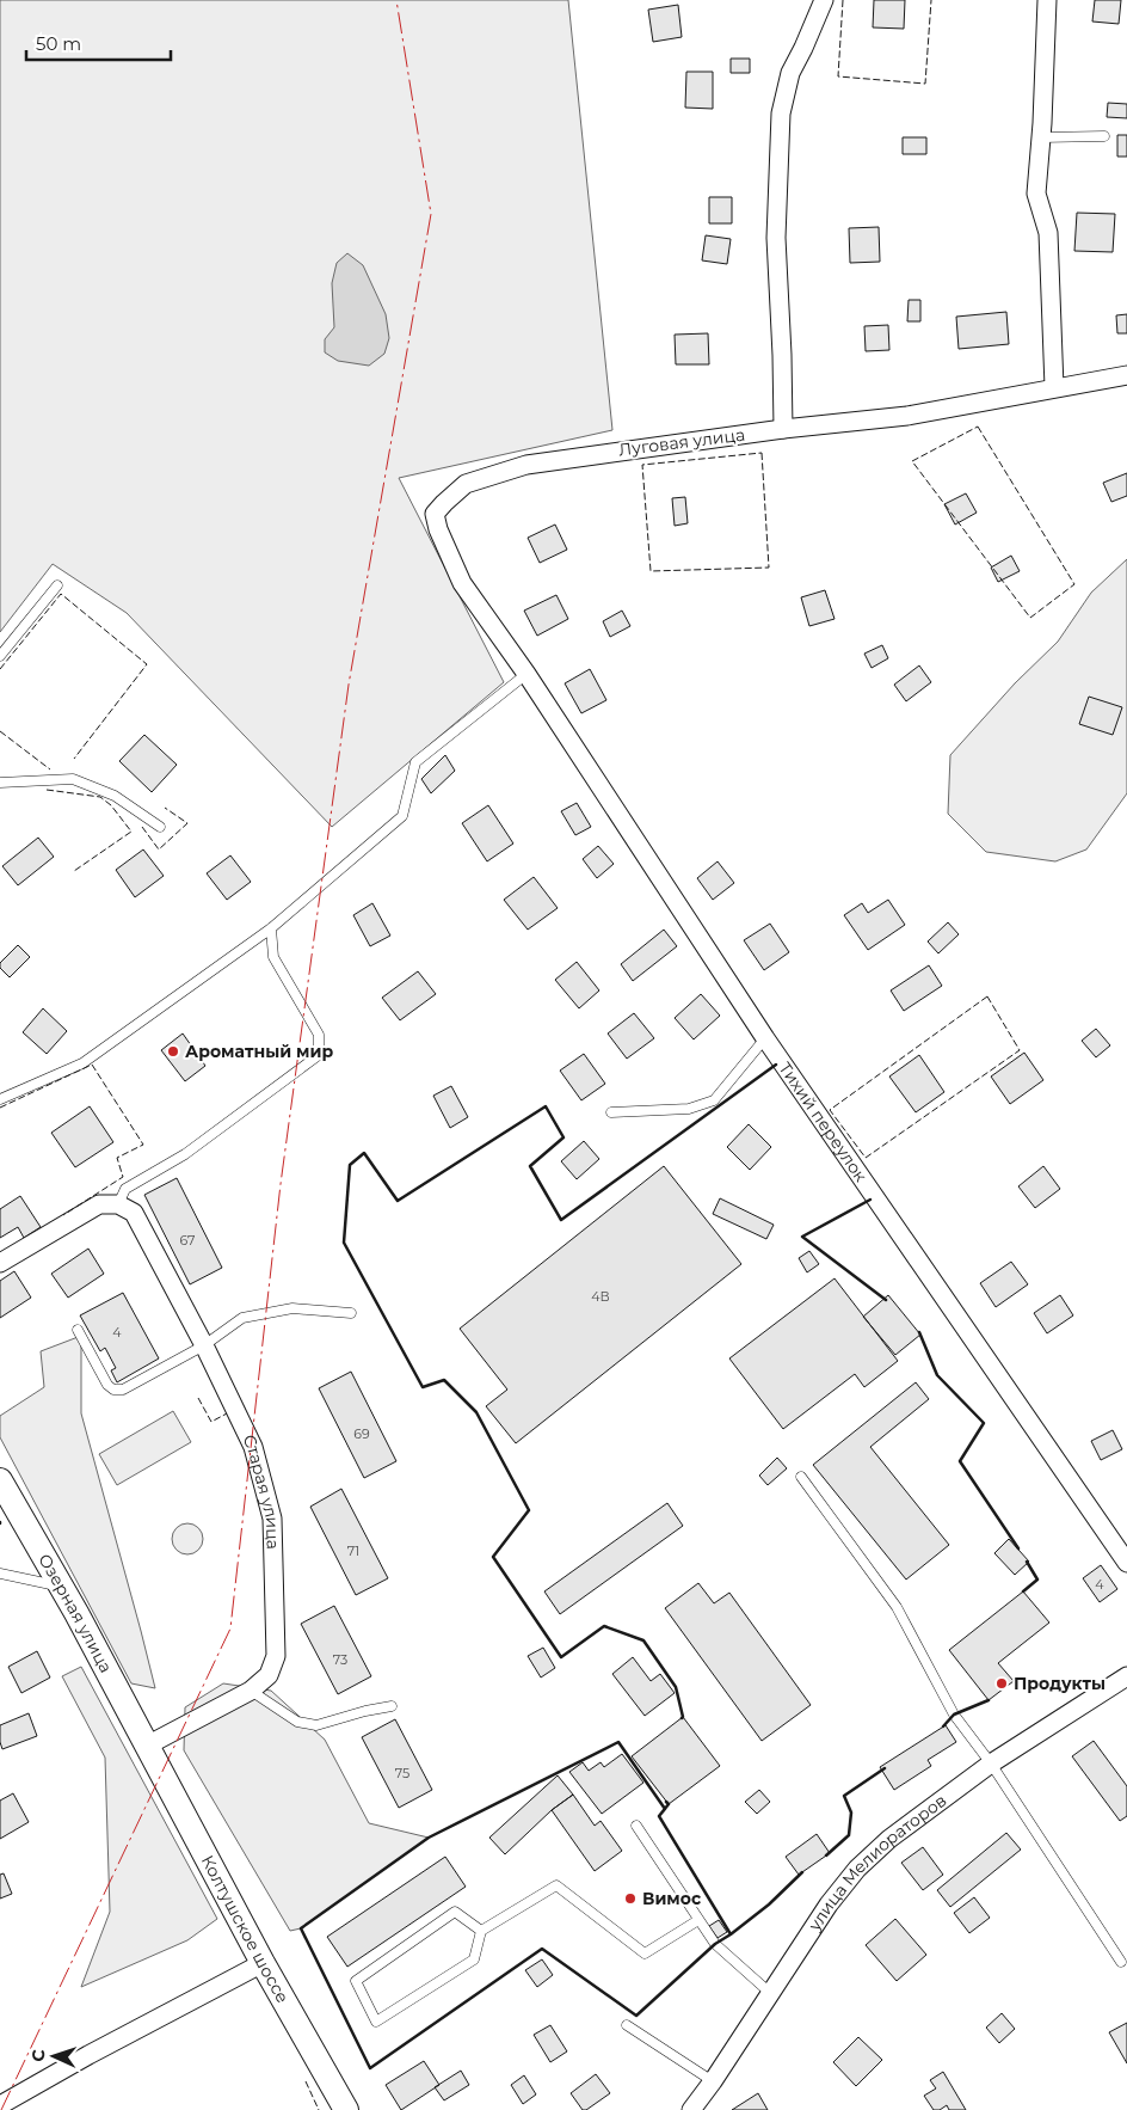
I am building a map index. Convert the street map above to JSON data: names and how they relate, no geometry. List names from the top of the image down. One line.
{"streets":{"main road":["Озерная улица","Колтушское шоссе"],"street":["Луговая улица","Тихий переулок","Старая улица","улица Мелиораторов"]},"crossings":[["Луговая улица","Тихий переулок"],["Старая улица","Озерная улица"],["Старая улица","Колтушское шоссе"],["Озерная улица","Колтушское шоссе"]],"places":["Ароматный мир","Продукты","Вимос"],"house_numbers":["67","4В","4","69","71","4","73","75"],"scale_bar":"50 m","north":"left"}
